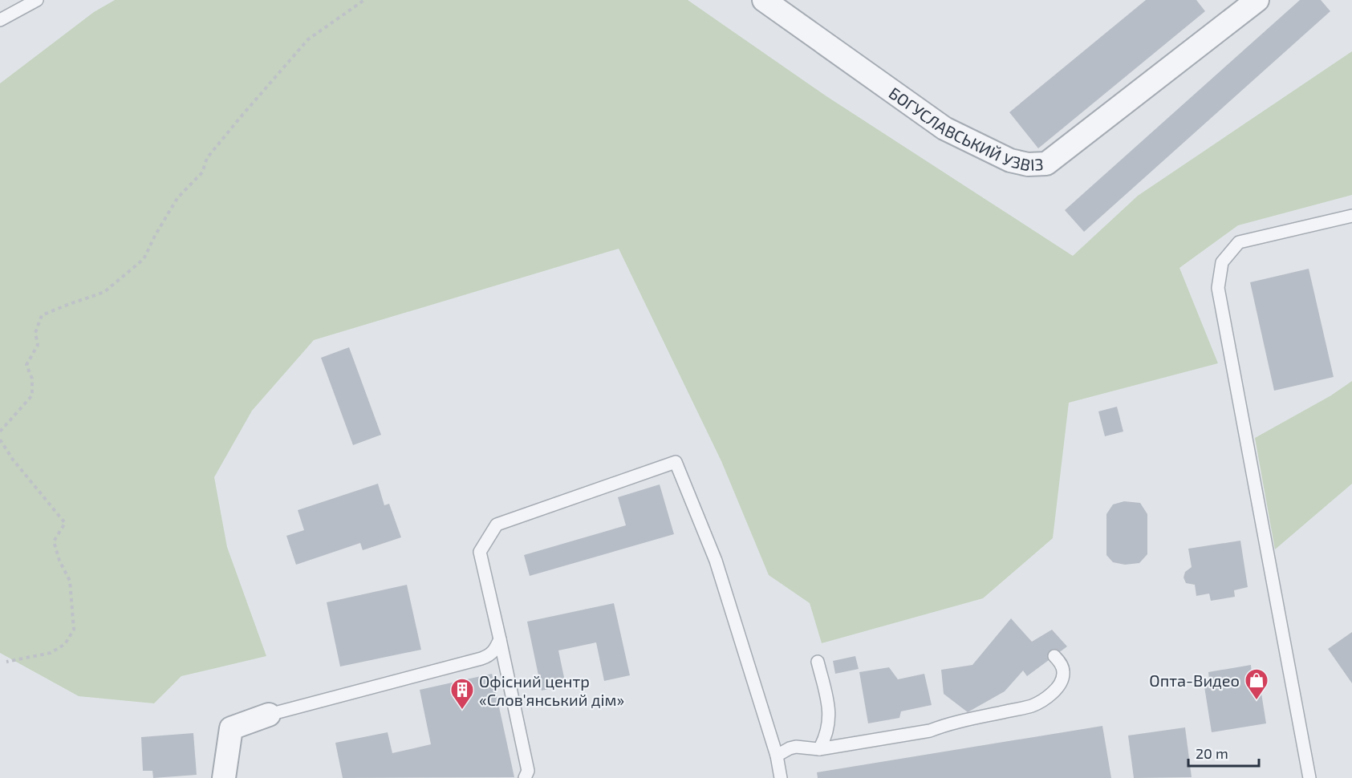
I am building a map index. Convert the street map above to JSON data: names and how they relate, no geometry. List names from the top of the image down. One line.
{"streets":{"street":["БОГУСЛАВСЬКИЙ УЗВІЗ"]},"places":{"shop":["Опта-Видео"],"building":["Офісний центр «Слов'янський дім»"]},"scale_bar":"20 m"}
